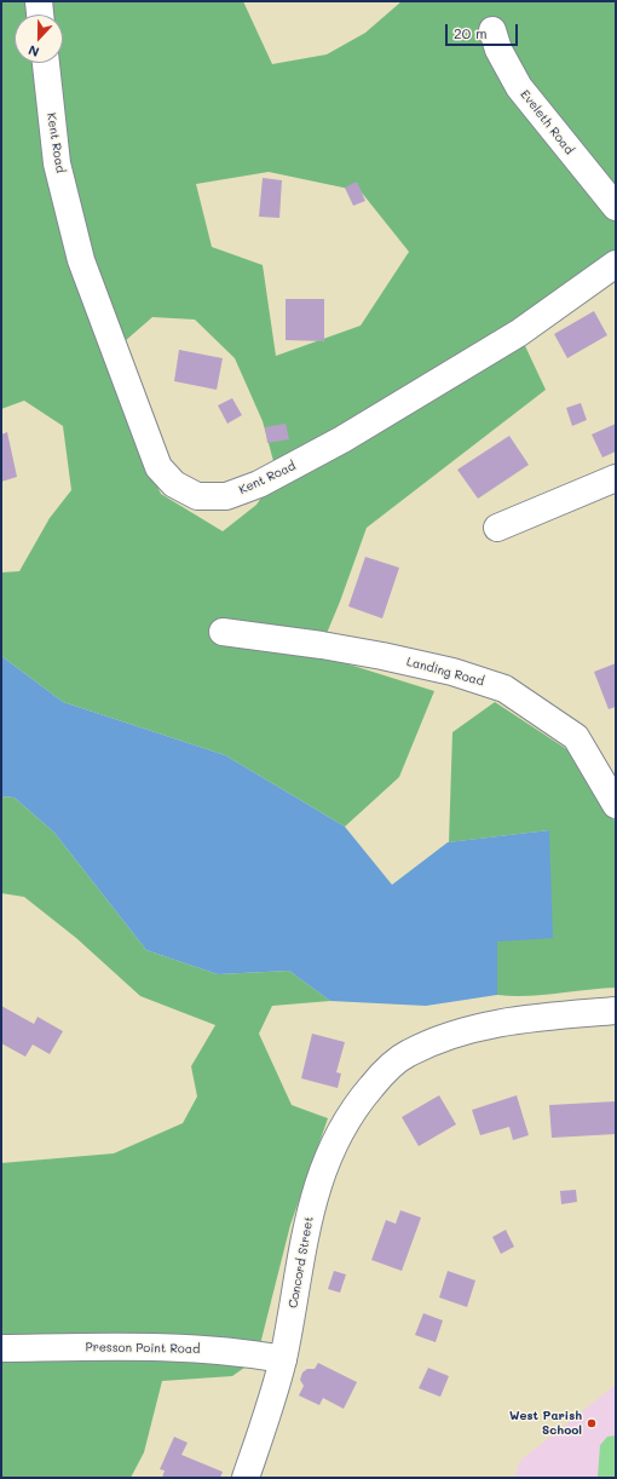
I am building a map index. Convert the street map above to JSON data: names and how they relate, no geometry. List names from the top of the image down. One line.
{"streets":{"street":["Eveleth Road","Kent Road","Landing Road","Concord Street","Presson Point Road"]},"crossings":[["Concord Street","Presson Point Road"]],"places":["West Parish School"],"scale_bar":"20 m","north":"bottom"}
